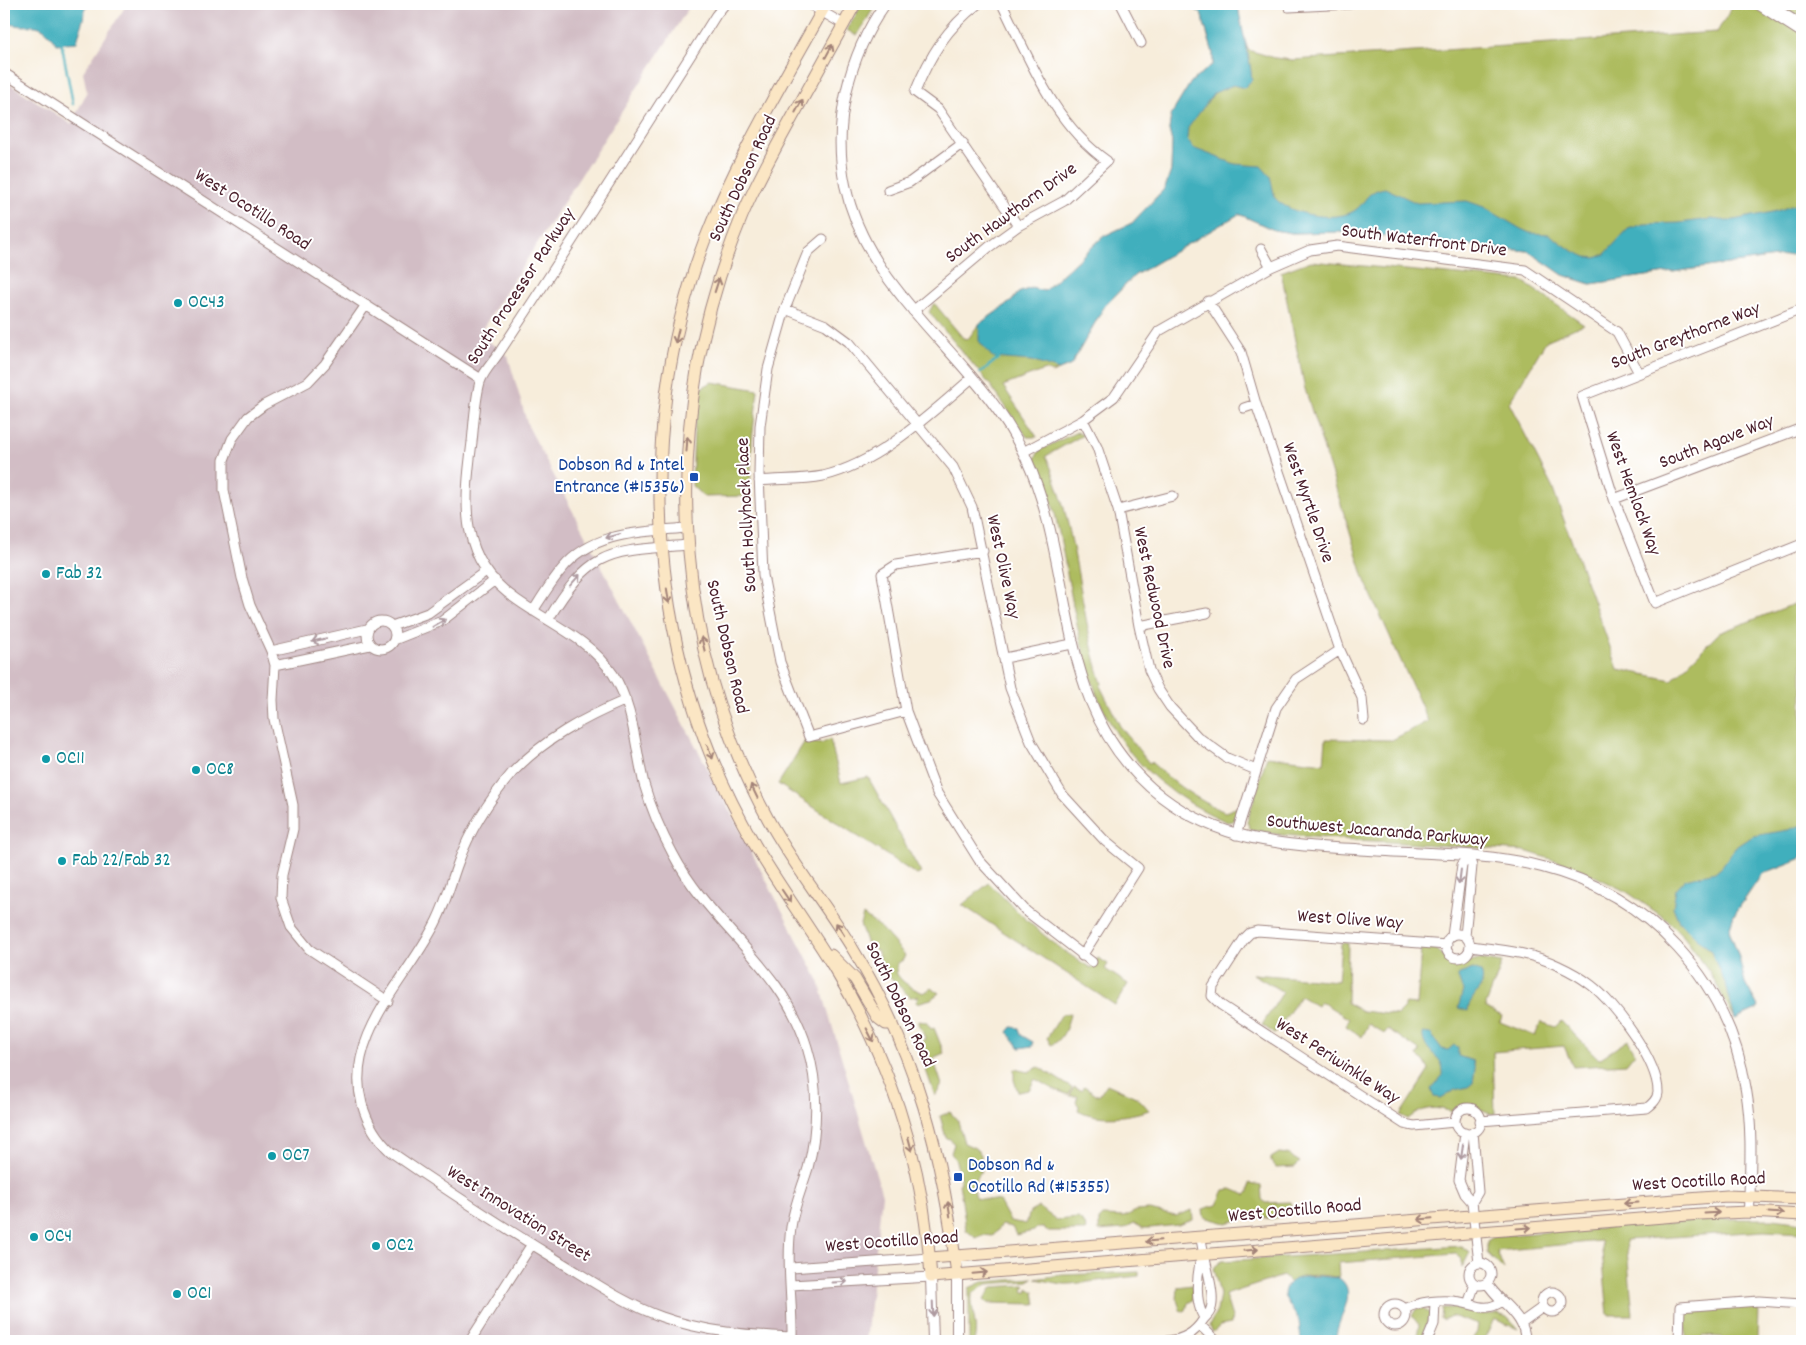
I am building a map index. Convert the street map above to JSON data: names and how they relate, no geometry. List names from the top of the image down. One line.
{"streets":{"main road":["South Dobson Road","West Ocotillo Road"],"street":["South Hawthorn Drive","South Waterfront Drive","South Processor Parkway","South Greythorne Way","South Agave Way","West Hemlock Way","West Myrtle Drive","South Hollyhock Place","West Olive Way","West Redwood Drive","Southwest Jacaranda Parkway","West Periwinkle Way","West Innovation Street"]},"crossings":[["South Dobson Road","West Ocotillo Road"],["West Ocotillo Road","South Processor Parkway"],["West Ocotillo Road","Southwest Jacaranda Parkway"],["South Hawthorn Drive","Southwest Jacaranda Parkway"],["South Waterfront Drive","South Greythorne Way"],["South Waterfront Drive","West Myrtle Drive"],["South Waterfront Drive","West Redwood Drive"],["South Waterfront Drive","Southwest Jacaranda Parkway"],["South Processor Parkway","West Innovation Street"],["South Greythorne Way","West Hemlock Way"],["South Agave Way","West Hemlock Way"],["South Hollyhock Place","West Olive Way"],["West Olive Way","West Periwinkle Way"]],"places":{"other":["OC43","Fab 32","OC11","OC8","Fab 22/Fab 32","OC7","OC4","OC2","OC1"],"transit":["Dobson Rd & Intel Entrance (#15356)","Dobson Rd & Ocotillo Rd (#15355)"]}}
